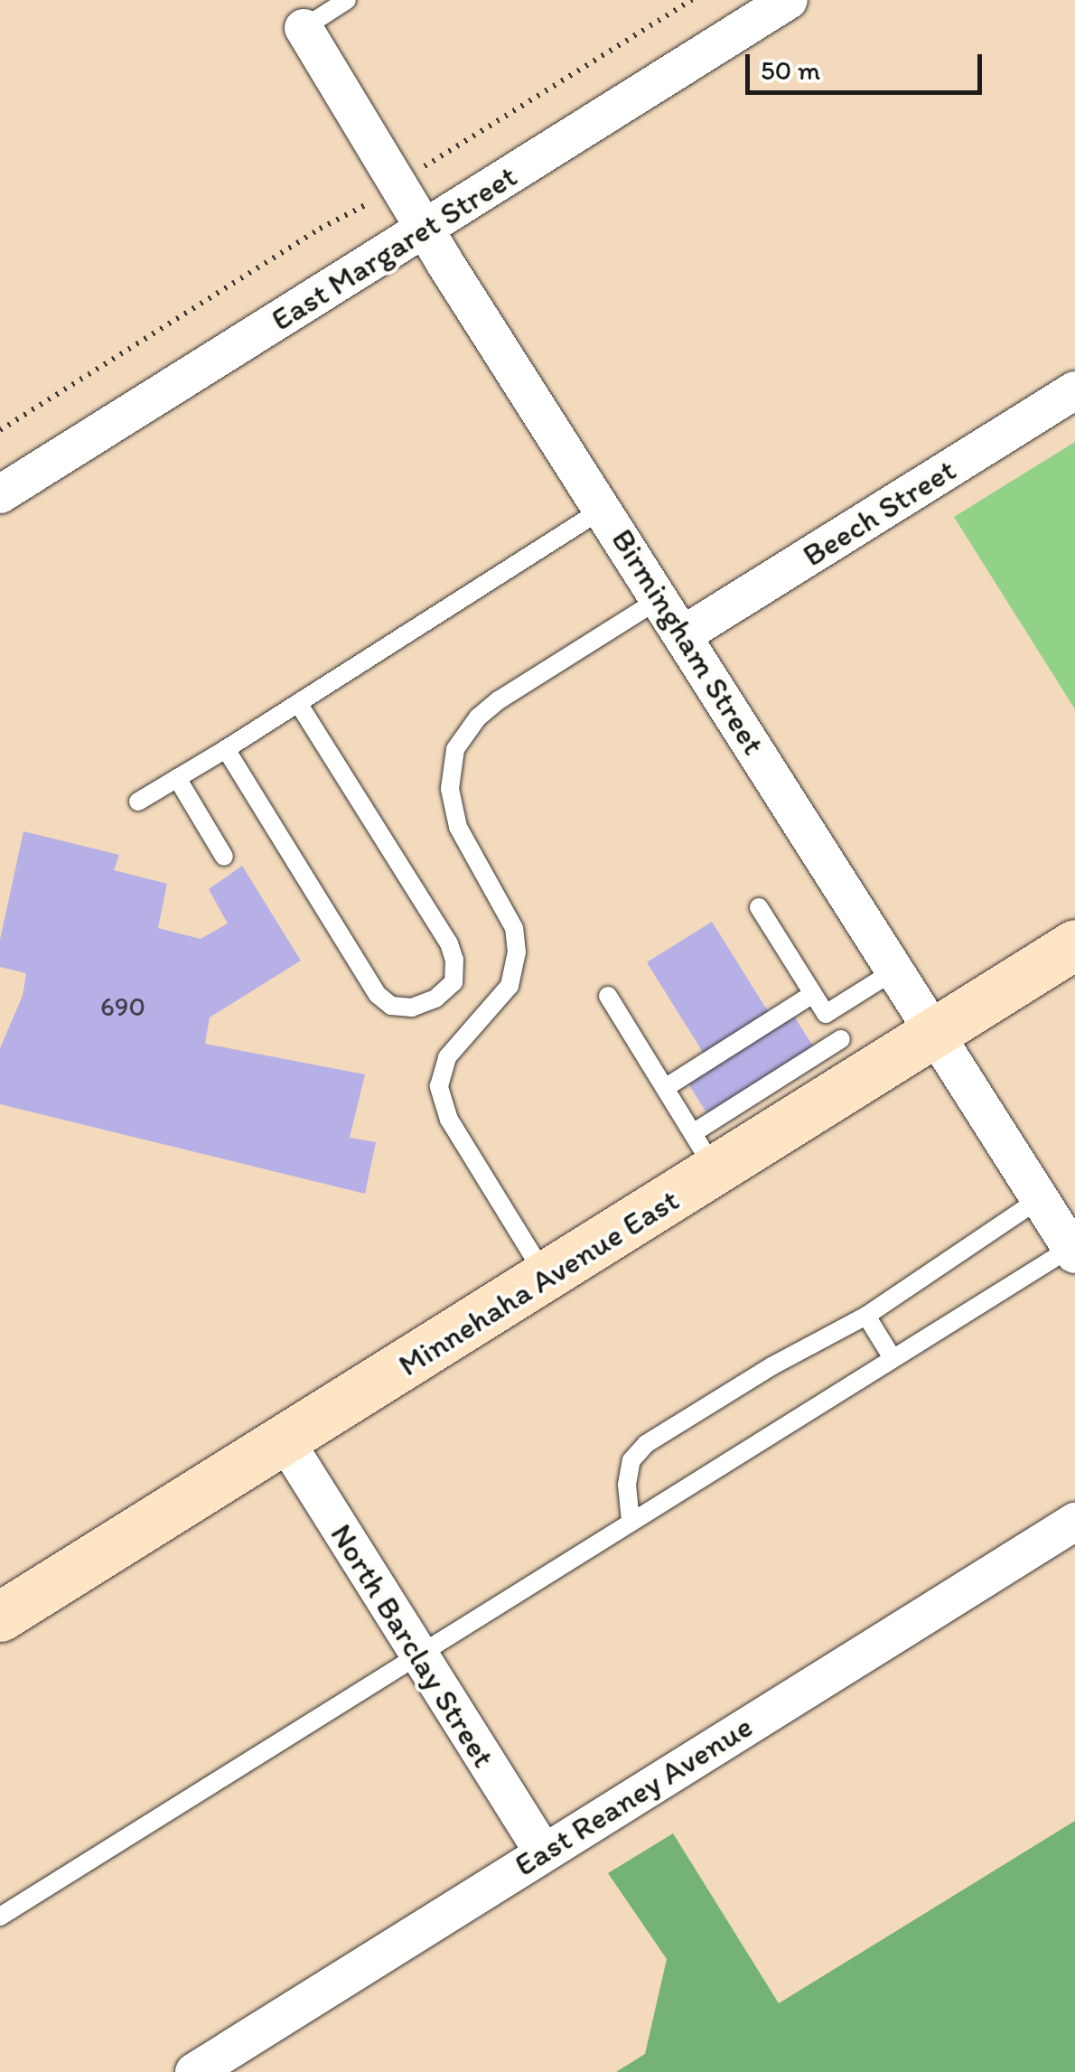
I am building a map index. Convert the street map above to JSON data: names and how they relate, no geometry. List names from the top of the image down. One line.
{"streets":{"main road":["Minnehaha Avenue East"],"street":["East Margaret Street","Beech Street","Birmingham Street","North Barclay Street","East Reaney Avenue"]},"crossings":[["East Margaret Street","Birmingham Street"],["Beech Street","Birmingham Street"],["Birmingham Street","Minnehaha Avenue East"],["Minnehaha Avenue East","North Barclay Street"],["North Barclay Street","East Reaney Avenue"]],"house_numbers":["690"],"scale_bar":"50 m"}
